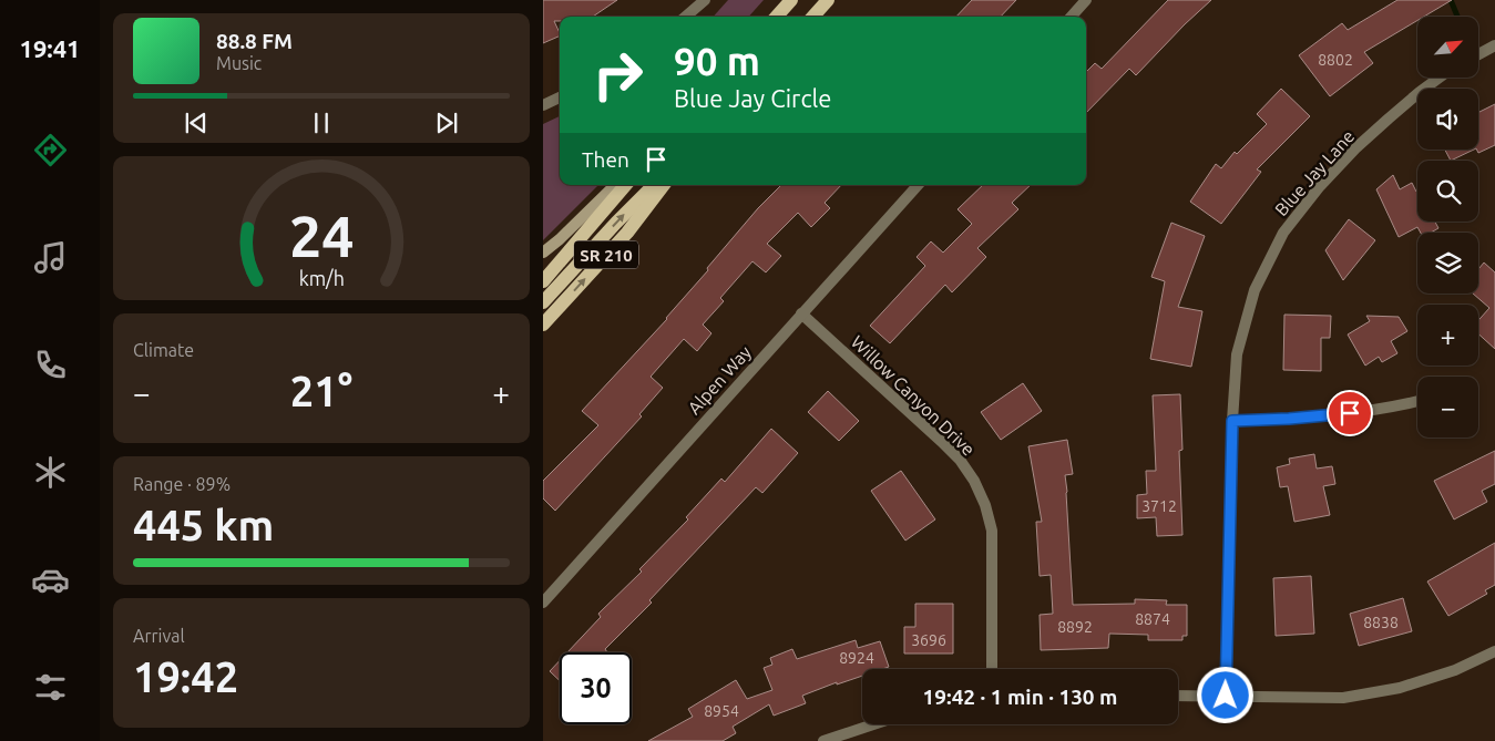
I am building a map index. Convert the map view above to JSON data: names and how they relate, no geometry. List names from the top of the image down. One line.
{"streets":{"main road":["SR 210"],"street":["Blue Jay Lane","Alpen Way","Willow Canyon Drive"]},"crossings":[["Alpen Way","Willow Canyon Drive"]],"house_numbers":["8802","3712","8874","8838","8892","3696","8924","8954"],"north":"top right","page":{"tabs":"19:41","map_buttons":["+","−"],"turn":["90 m","Blue Jay Circle"],"song":["88.8 FM","Music"],"then":"Then","tile":["Climate",["Range · 89%","445 km"],["Arrival","19:42"]],"heat":["−","21°","+"],"limit":"30","trip":"19:42 · 1 min · 130 m","gauge":["24","km/h"]}}
